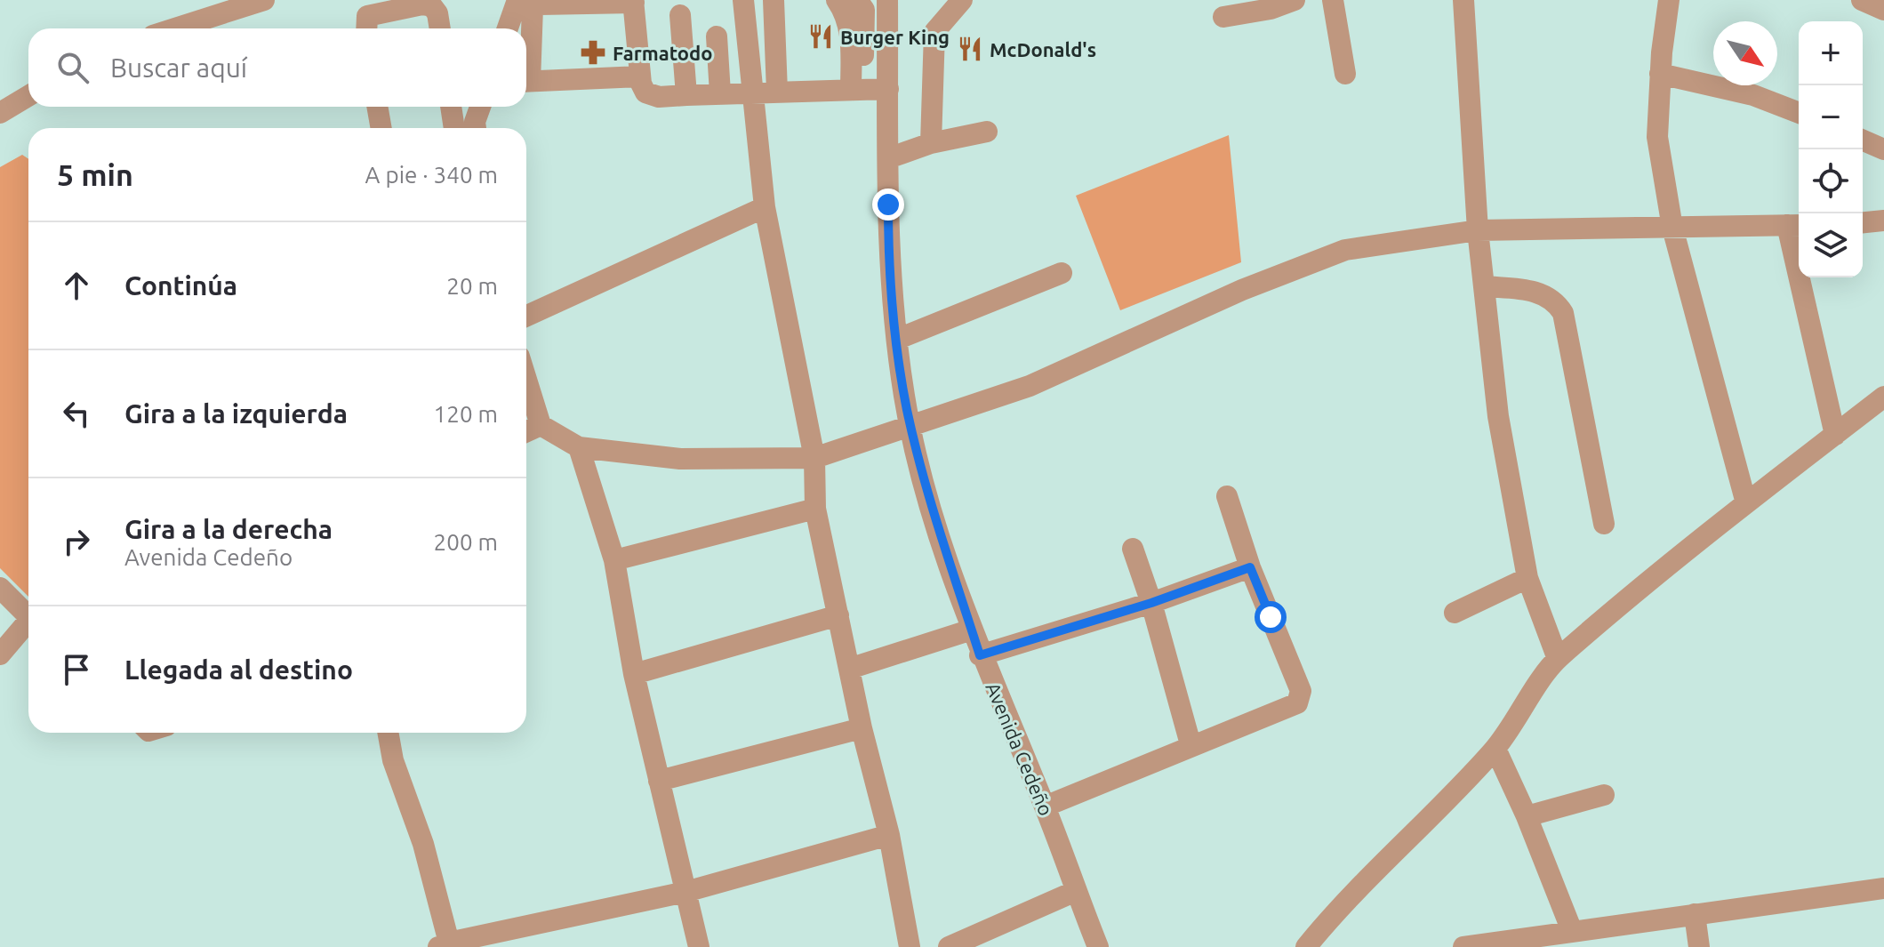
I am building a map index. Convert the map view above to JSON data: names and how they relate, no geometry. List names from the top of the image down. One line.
{"streets":{"street":["Avenida Cedeño"]},"places":{"restaurant":["Burger King","McDonald's"],"pharmacy":["Farmatodo"]},"north":"bottom right","page":{"map_buttons":["+","−"],"search":"Buscar aquí","heading":["5 min","A pie · 340 m"],"list":[["Continúa","20 m"],["Gira a la izquierda","120 m"],["Gira a la derecha","Avenida Cedeño","200 m"],"Llegada al destino"]}}
